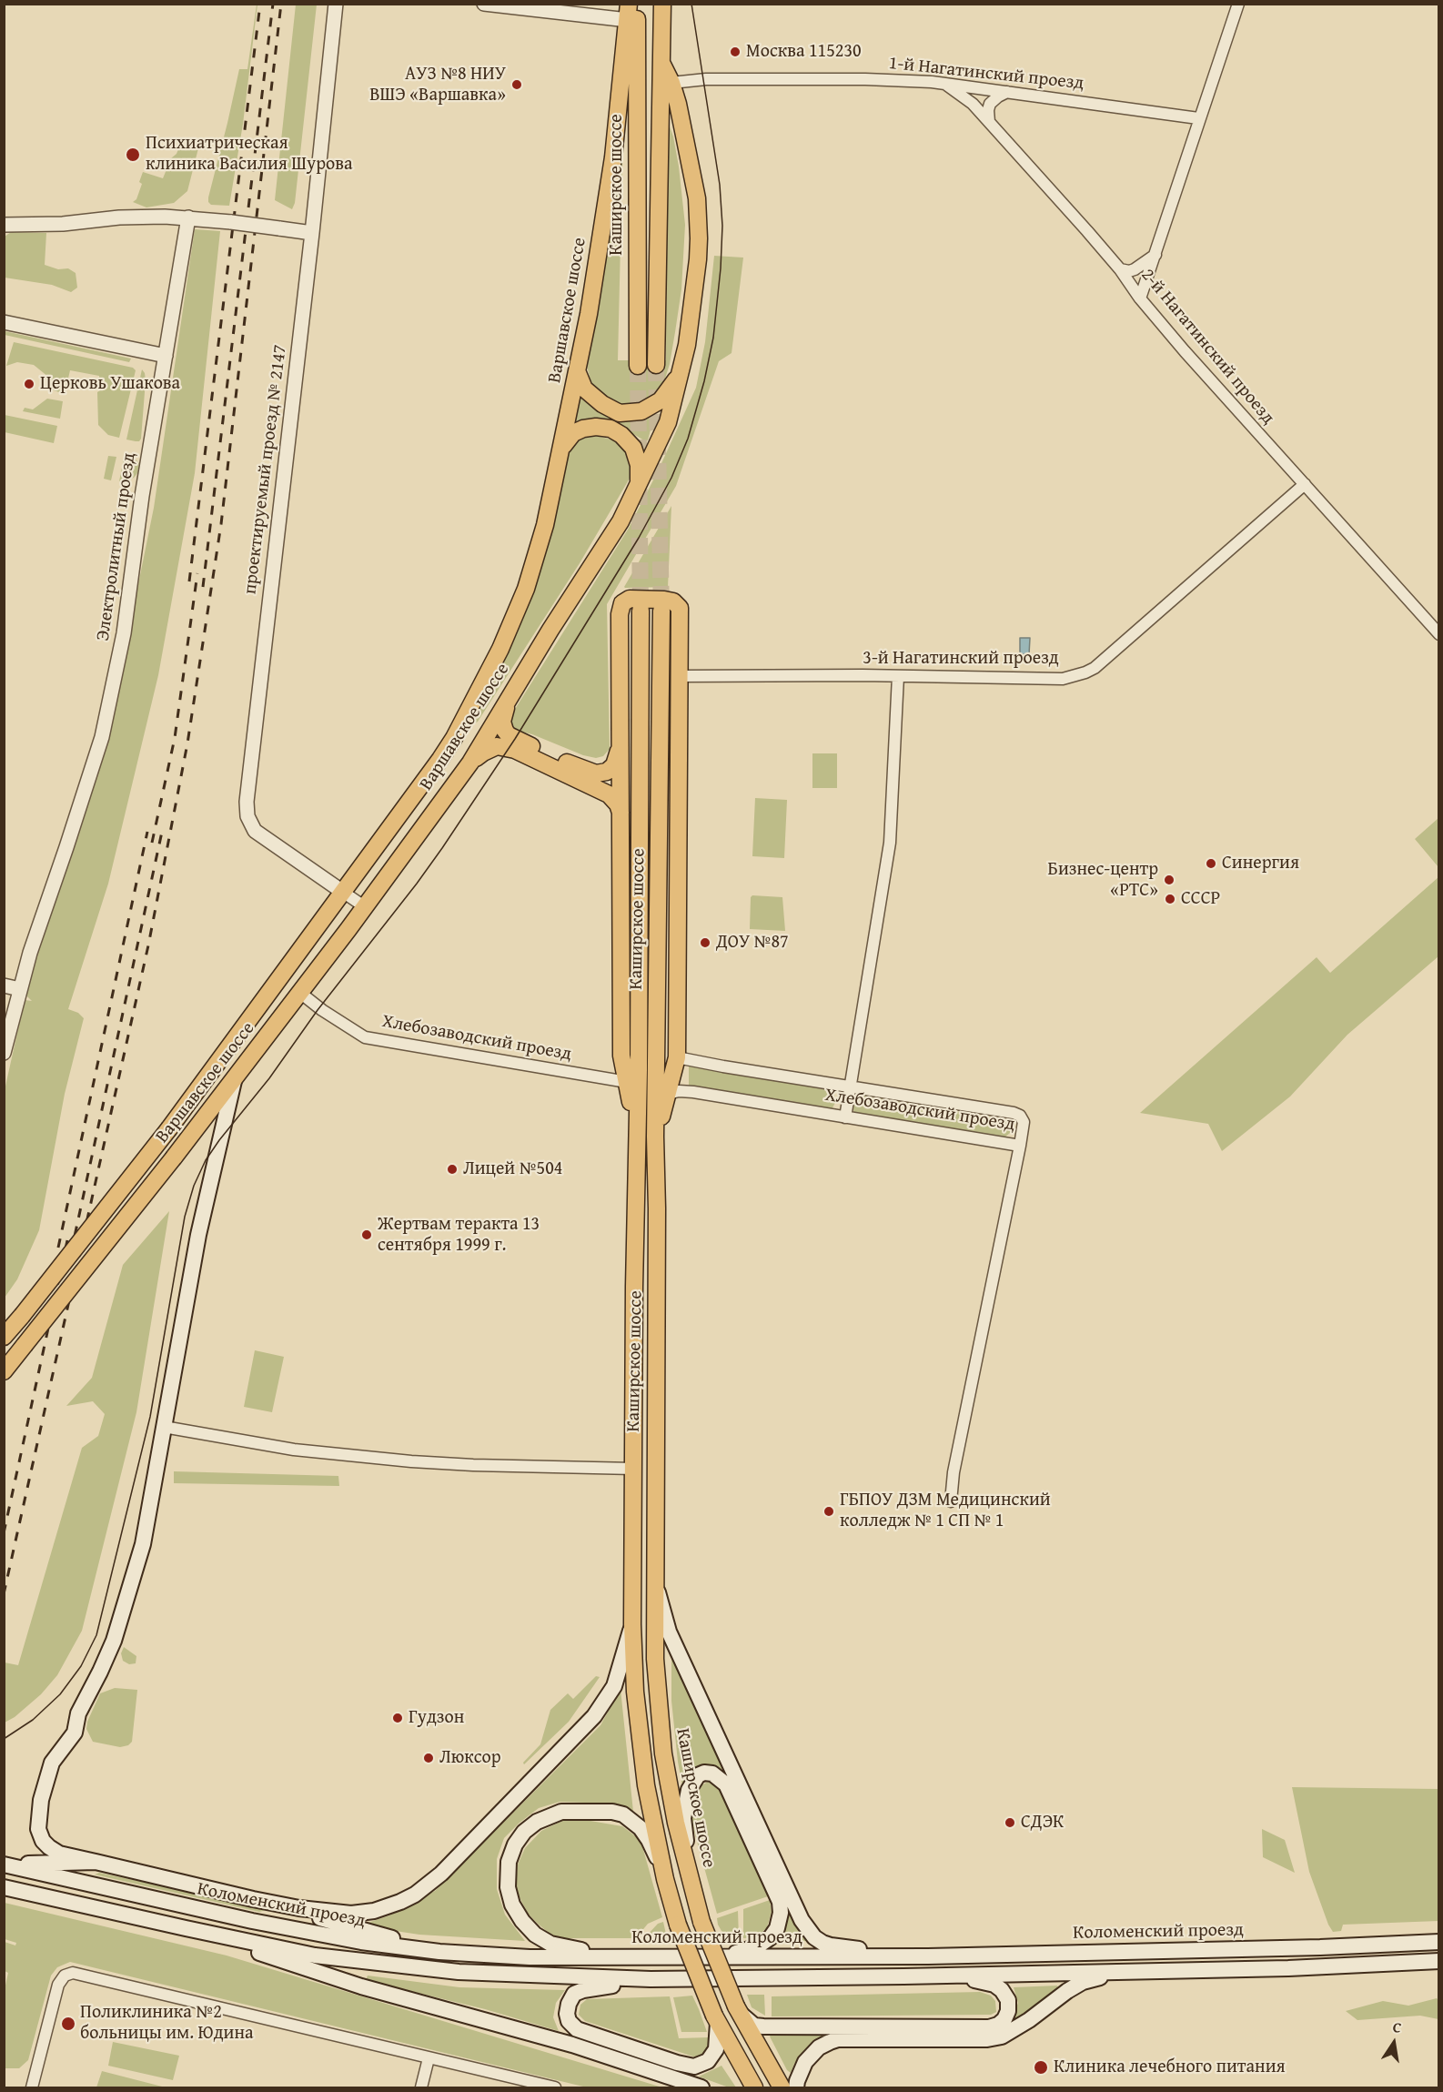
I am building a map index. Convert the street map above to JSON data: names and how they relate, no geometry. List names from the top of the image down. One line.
{"streets":{"main road":["Каширское шоссе","Варшавское шоссе","Коломенский проезд"],"street":["1-й Нагатинский проезд","2-й Нагатинский проезд","проектируемый проезд № 2147","Электролитный проезд","3-й Нагатинский проезд","Хлебозаводский проезд"]},"crossings":[["1-й Нагатинский проезд","Варшавское шоссе"],["1-й Нагатинский проезд","2-й Нагатинский проезд"],["Варшавское шоссе","проектируемый проезд № 2147"],["Варшавское шоссе","Хлебозаводский проезд"],["2-й Нагатинский проезд","3-й Нагатинский проезд"]],"places":["Москва 115230","АУЗ №8 НИУ ВШЭ «Варшавка»","Психиатрическая клиника Василия Шурова","Церковь Ушакова","Синергия","Бизнес-центр «РТС»","СССР","ДОУ №87","Лицей №504","Жертвам теракта 13 сентября 1999 г.","ГБПОУ ДЗМ Медицинский колледж № 1 СП № 1","Гудзон","Люксор","СДЭК","Поликлиника №2 больницы им. Юдина","Клиника лечебного питания"],"north":"top"}
